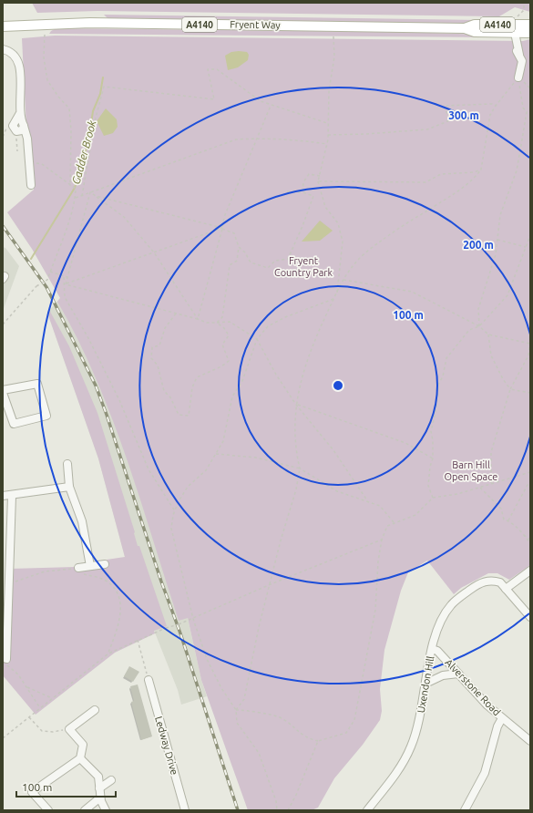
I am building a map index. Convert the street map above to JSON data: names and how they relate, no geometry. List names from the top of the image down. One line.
{"streets":{"main road":["A4140","Fryent Way"],"street":["Uxendon Hill","Alverstone Road","Ledway Drive"]},"crossings":[["Uxendon Hill","Alverstone Road"]],"water":["Gadder Brook"],"parks":["Fryent Country Park","Barn Hill Open Space"],"scale_bar":"100 m","rings":["300 m","200 m","100 m"]}
